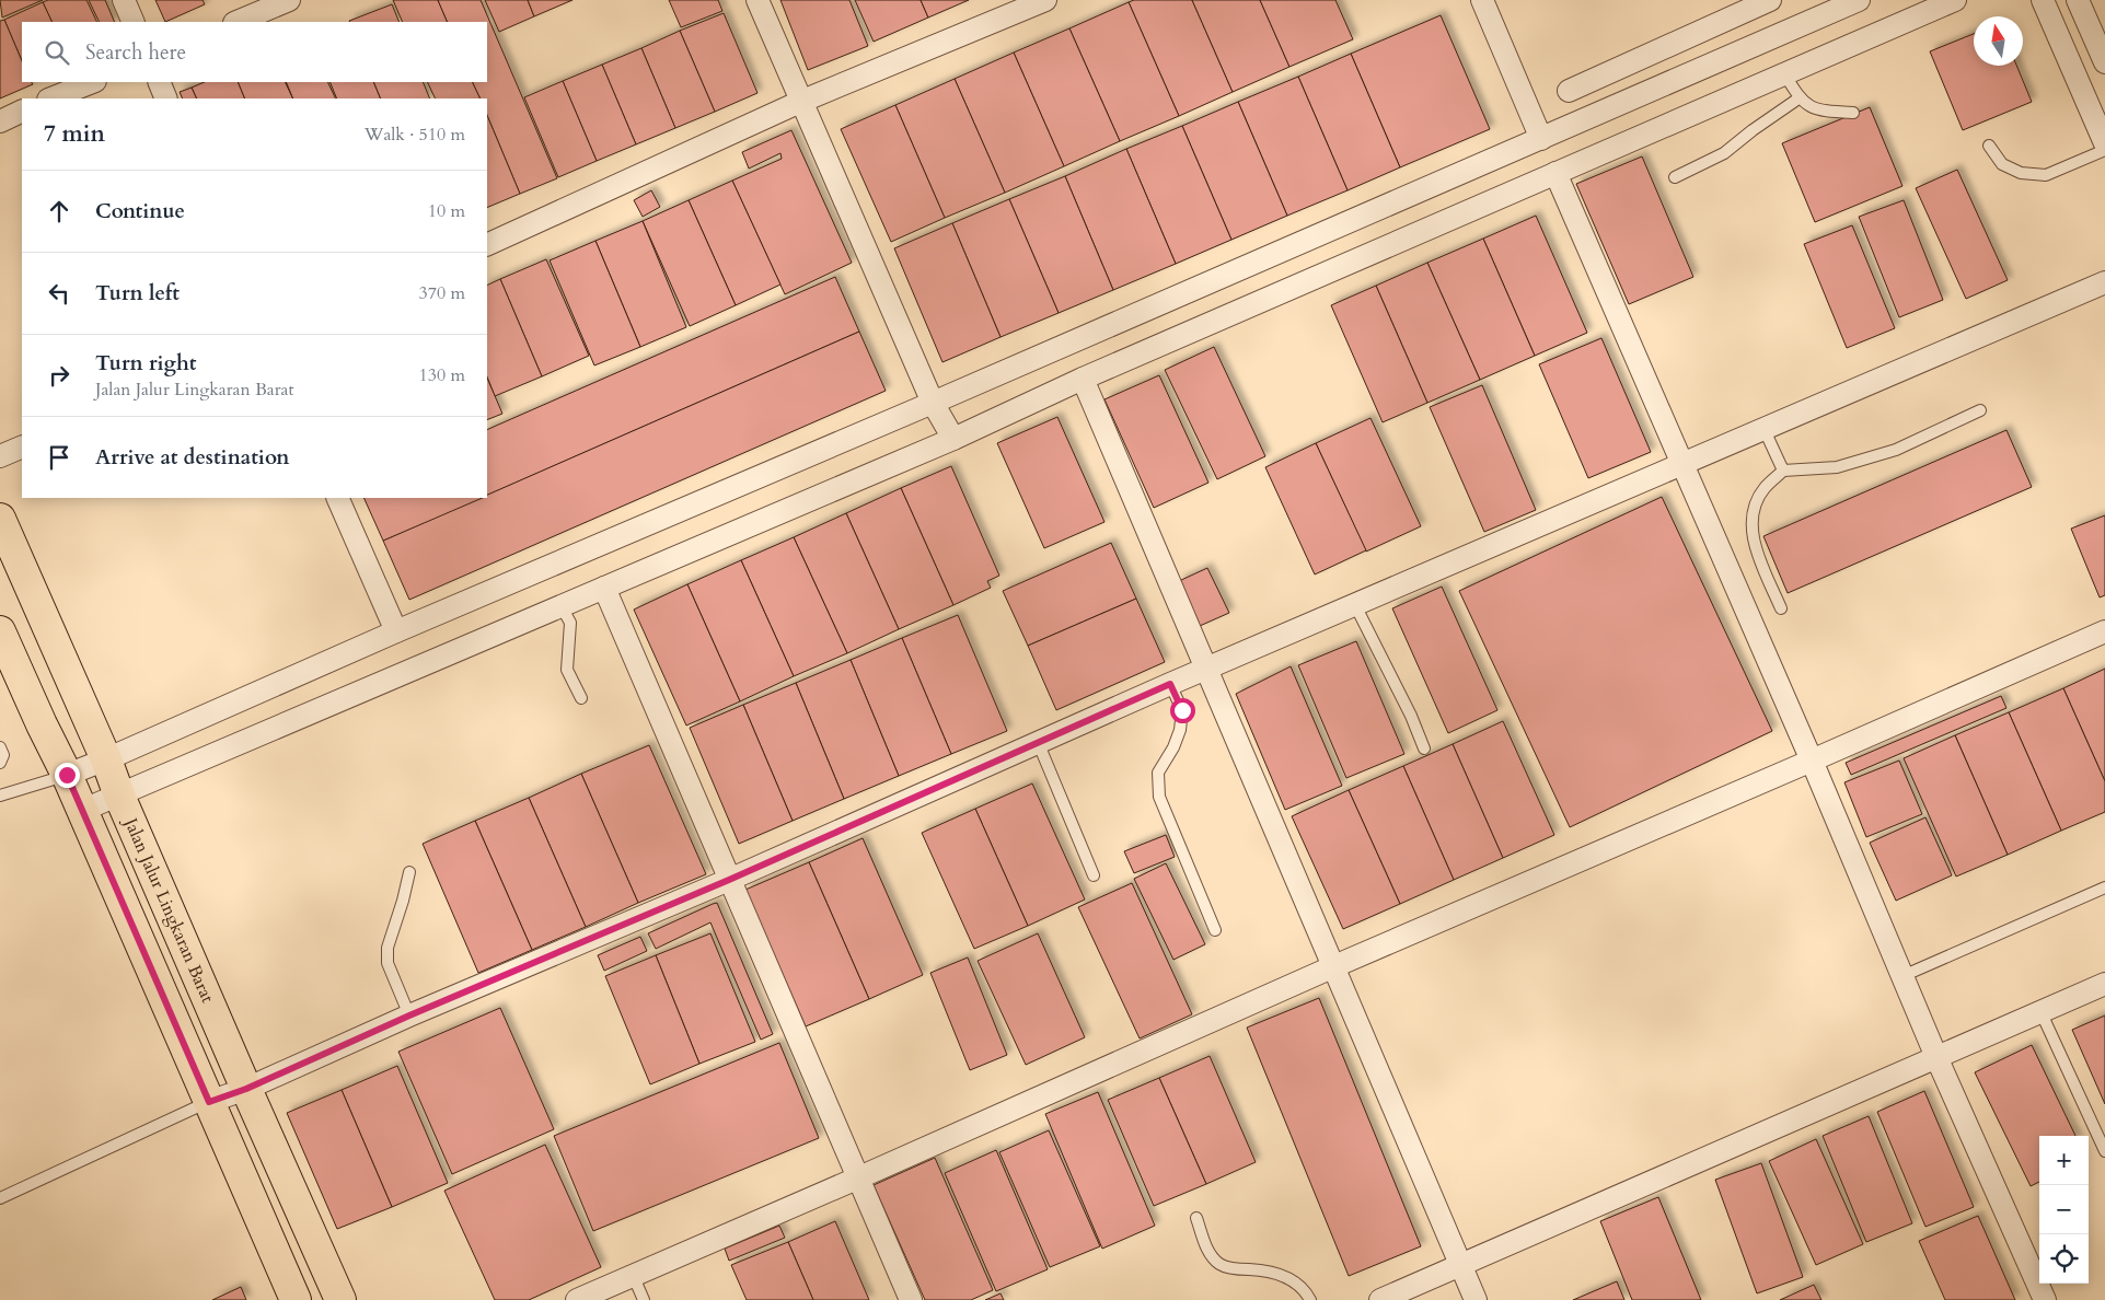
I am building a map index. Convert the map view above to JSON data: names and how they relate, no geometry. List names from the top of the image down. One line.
{"streets":{"main road":["Jalan Jalur Lingkaran Barat"]},"north":"top","page":{"search":"Search here","heading":["7 min","Walk · 510 m"],"list":[["Continue","10 m"],["Turn left","370 m"],["Turn right","Jalan Jalur Lingkaran Barat","130 m"],"Arrive at destination"],"map_buttons":["+","−"]}}
